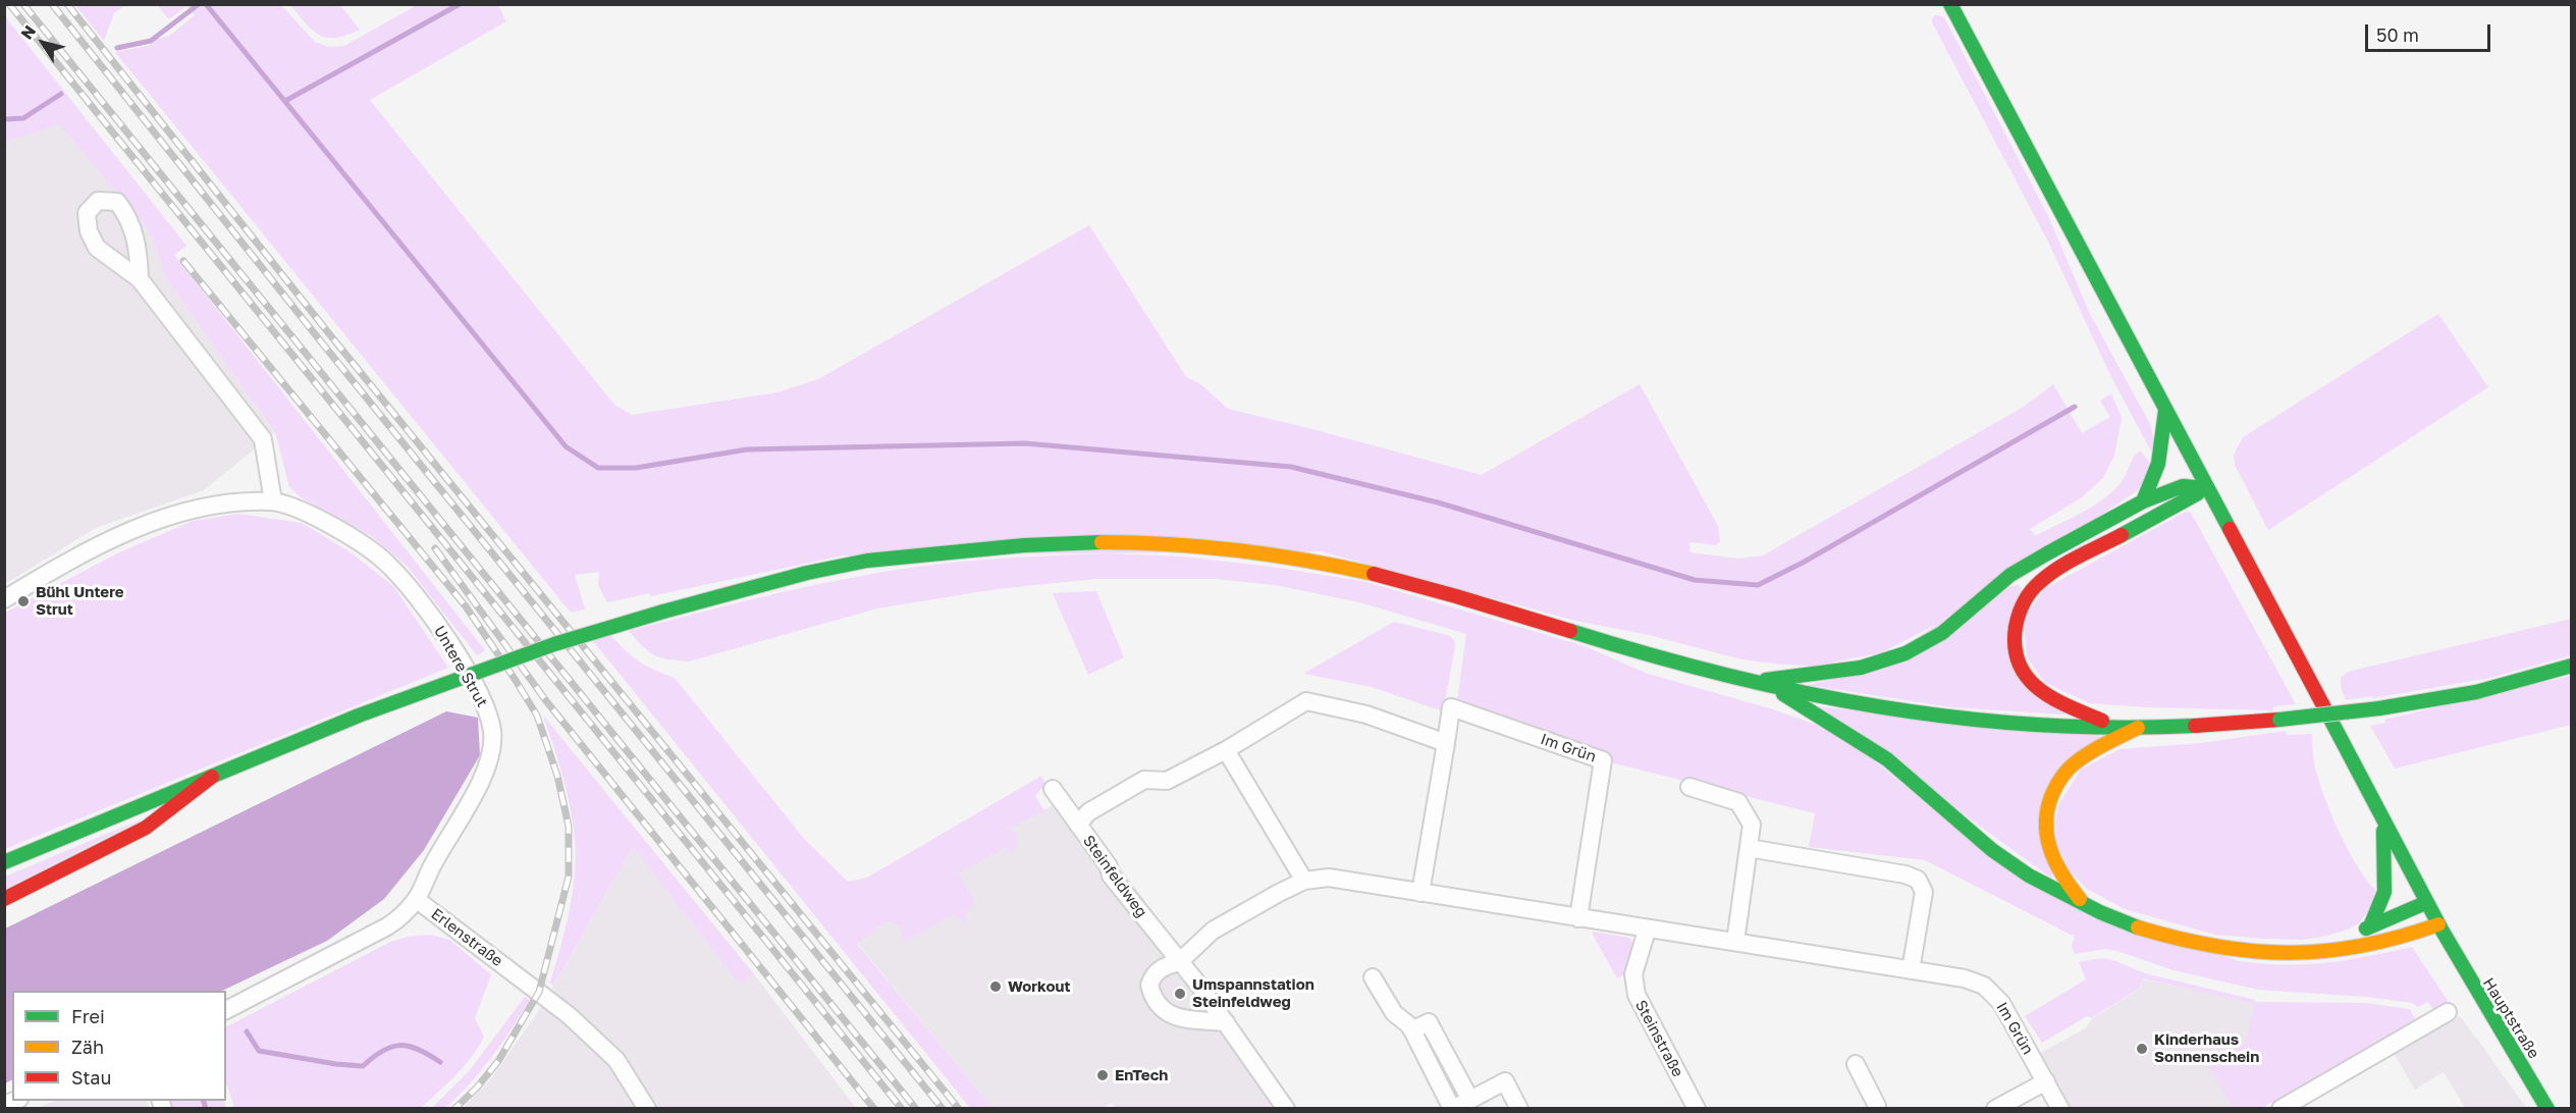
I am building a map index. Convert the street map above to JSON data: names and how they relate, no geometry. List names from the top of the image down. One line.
{"streets":{"main road":["Hauptstraße"],"street":["Untere Strut","Im Grün","Steinfeldweg","Erlenstraße","Steinstraße"]},"crossings":[["Untere Strut","Erlenstraße"],["Im Grün","Steinfeldweg"],["Im Grün","Steinstraße"]],"places":["Bühl Untere Strut","Workout","Umspannstation Steinfeldweg","Kinderhaus Sonnenschein","EnTech"],"legend":["Frei","Zäh","Stau"],"scale_bar":"50 m","north":"top left"}
